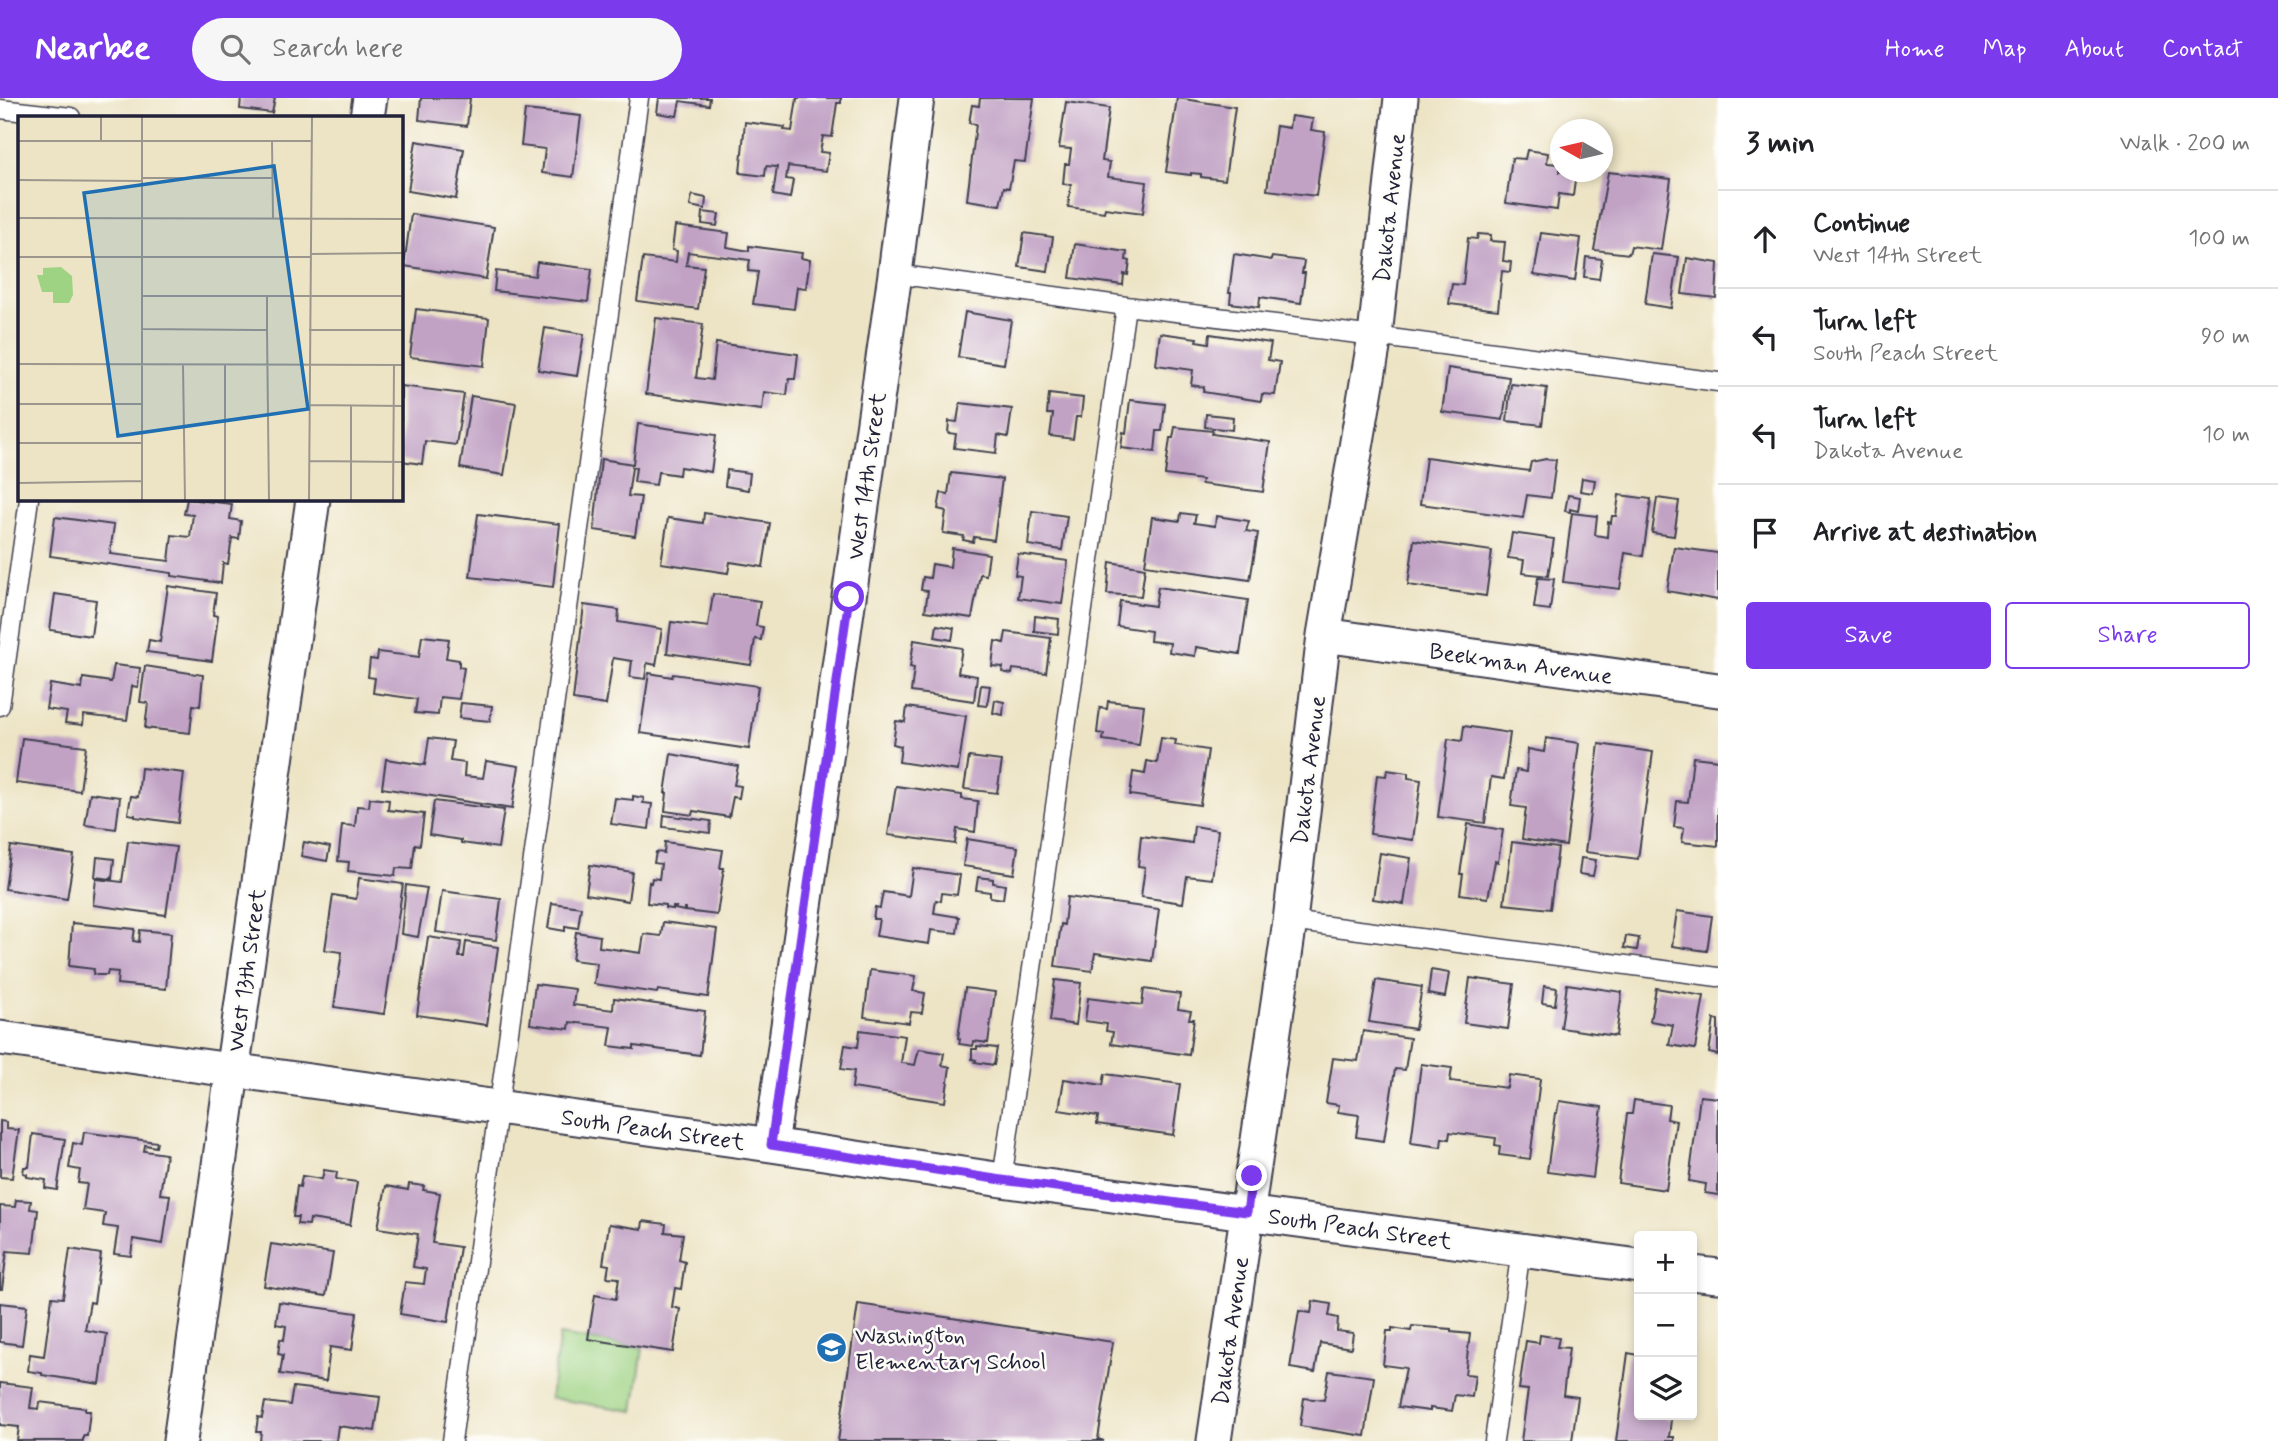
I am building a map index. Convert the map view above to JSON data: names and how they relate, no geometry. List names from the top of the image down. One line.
{"streets":{"street":["Dakota Avenue","West 14th Street","Beekman Avenue","West 13th Street","South Peach Street"]},"crossings":[["Dakota Avenue","Beekman Avenue"],["Dakota Avenue","South Peach Street"],["West 14th Street","South Peach Street"],["West 13th Street","South Peach Street"]],"places":{"school or university":["Washington Elementary School"]},"north":"left","page":{"header":"Nearbee","search":"Search here","nav":["Home","Map","About","Contact"],"heading":["3 min","Walk · 200 m"],"list":[["Continue","West 14th Street","100 m"],["Turn left","South Peach Street","90 m"],["Turn left","Dakota Avenue","10 m"],"Arrive at destination"],"buttons":["Save","Share"],"map_buttons":["+","−"]}}
